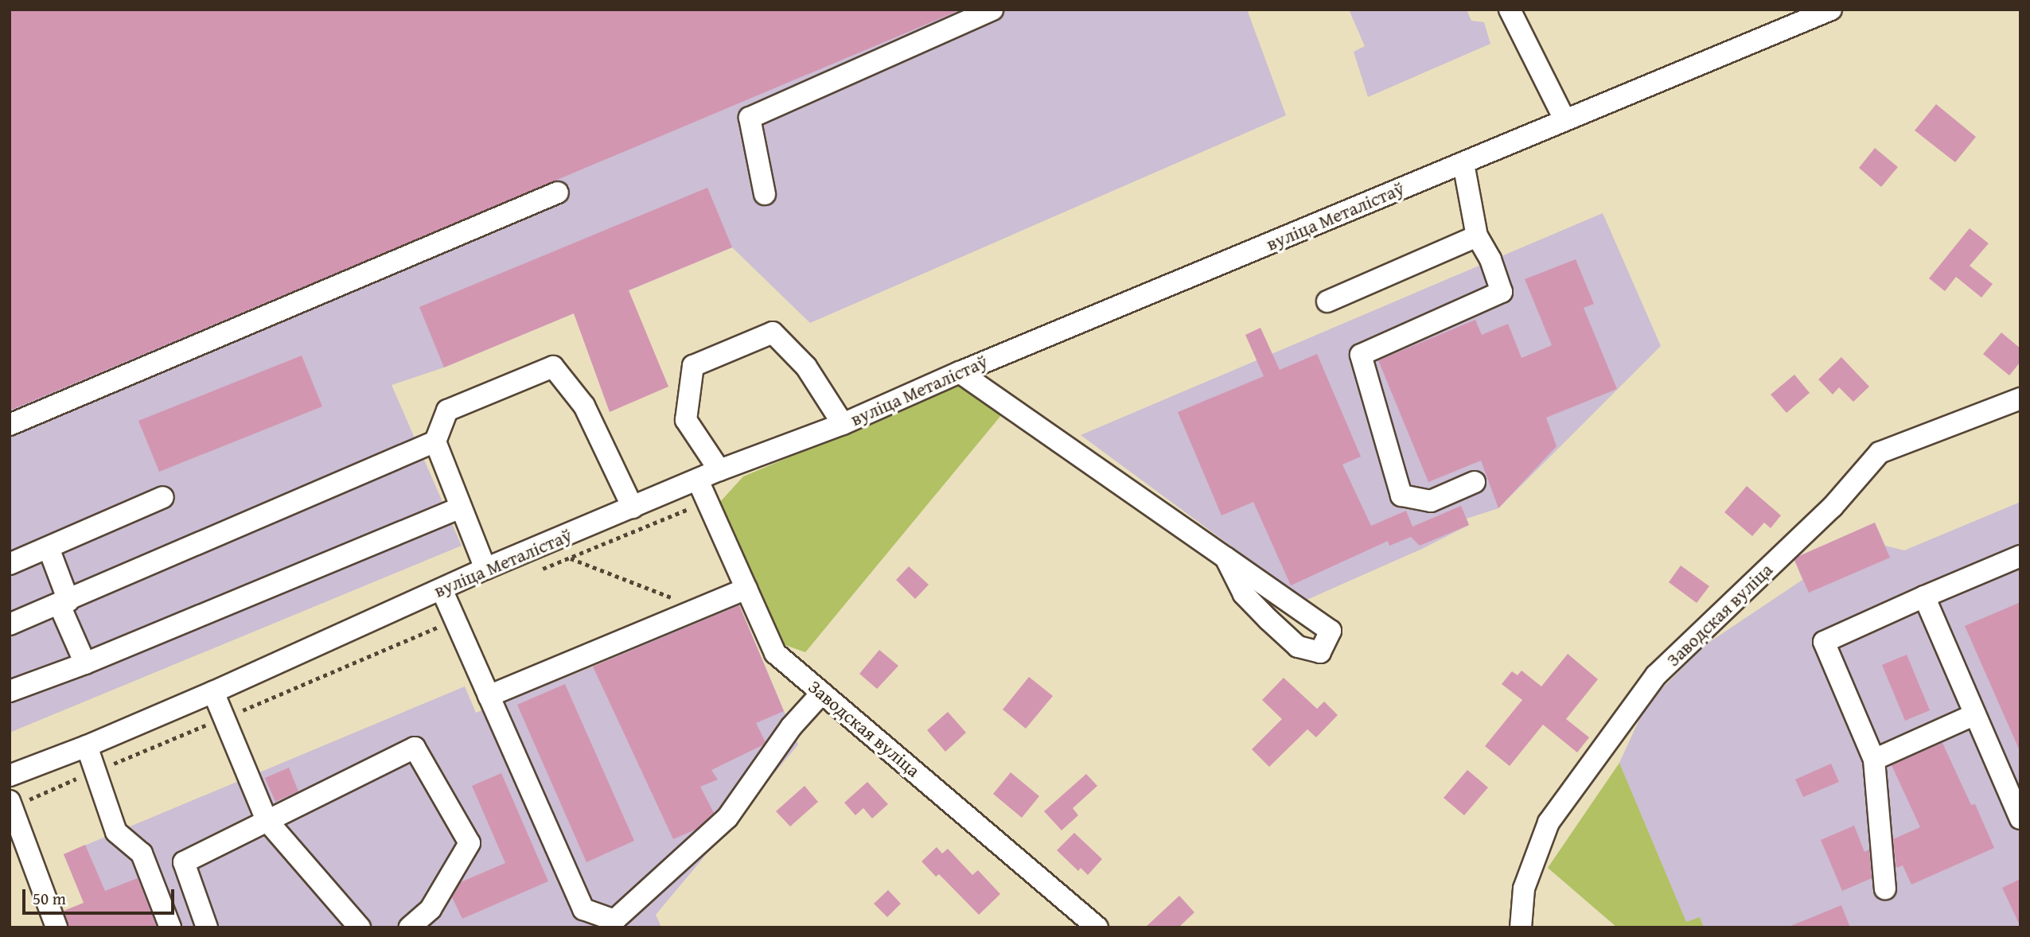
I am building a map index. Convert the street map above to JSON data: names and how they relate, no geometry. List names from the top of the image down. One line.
{"streets":{"street":["вуліца Металістаў","Заводская вуліца"]},"crossings":[["вуліца Металістаў","Заводская вуліца"]],"scale_bar":"50 m"}
